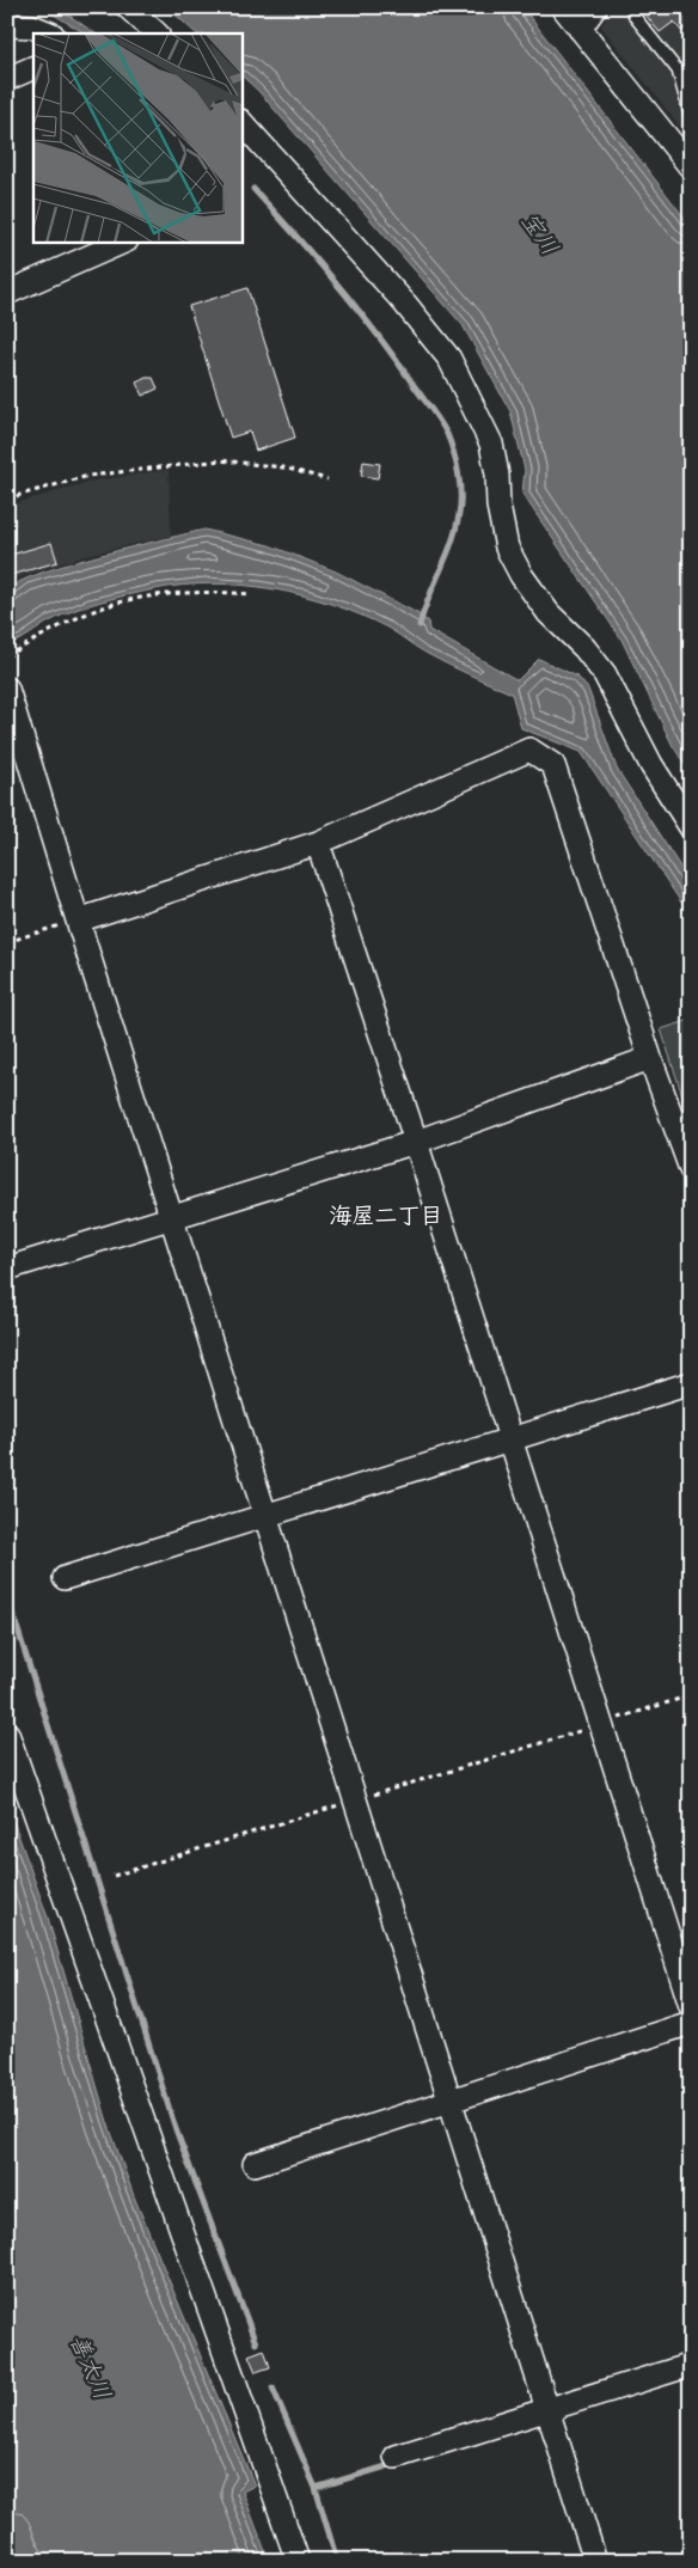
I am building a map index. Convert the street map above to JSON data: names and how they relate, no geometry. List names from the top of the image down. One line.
{"districts":["海屋二丁目"],"water":["宝川","善太川"]}
